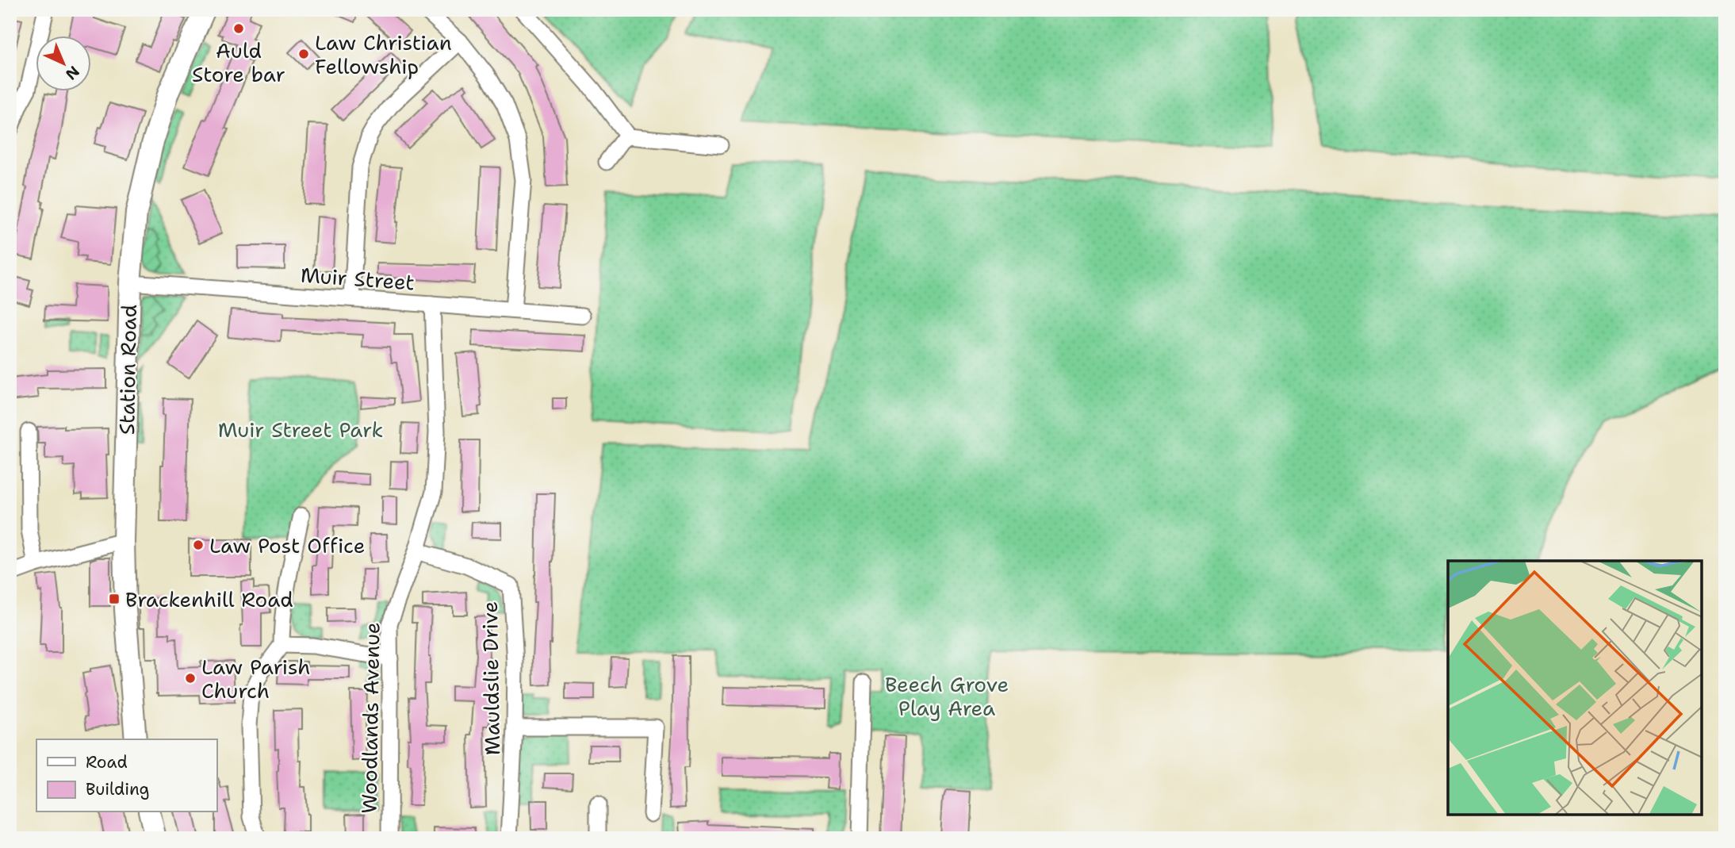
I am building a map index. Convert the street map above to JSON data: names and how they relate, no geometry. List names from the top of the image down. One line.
{"streets":{"main road":["Station Road"],"street":["Muir Street","Mauldslie Drive","Woodlands Avenue"]},"crossings":[["Muir Street","Station Road"],["Muir Street","Woodlands Avenue"],["Mauldslie Drive","Woodlands Avenue"]],"parks":["Muir Street Park","Beech Grove Play Area"],"places":{"other":["Auld Store bar","Law Christian Fellowship","Law Post Office","Law Parish Church"],"transit":["Brackenhill Road"]},"legend":["Road","Building"],"north":"bottom right"}
